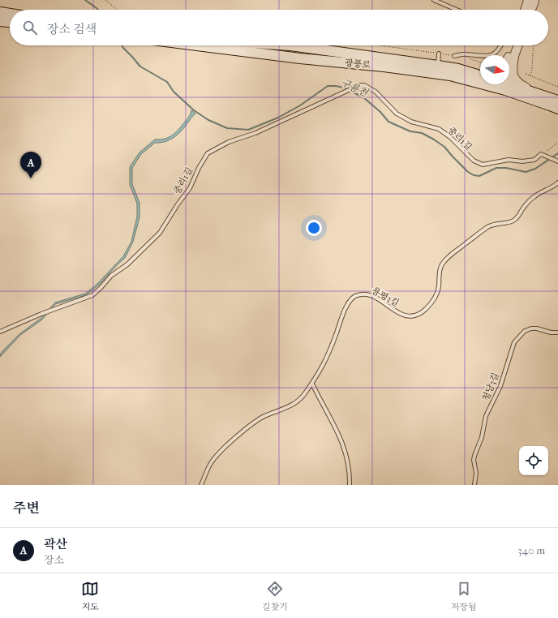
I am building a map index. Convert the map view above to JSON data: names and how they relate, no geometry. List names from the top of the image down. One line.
{"streets":{"main road":["광풍로"],"lane":["중리1길","용평3길","청당3길"]},"water":["구룡천"],"north":"right","page":{"search":"장소 검색","pins":"A","heading":"주변","list":[{"mark":"A","name":"곽산","note":"장소","value":"340 m"}],"nav":["지도","길찾기","저장됨"]}}
